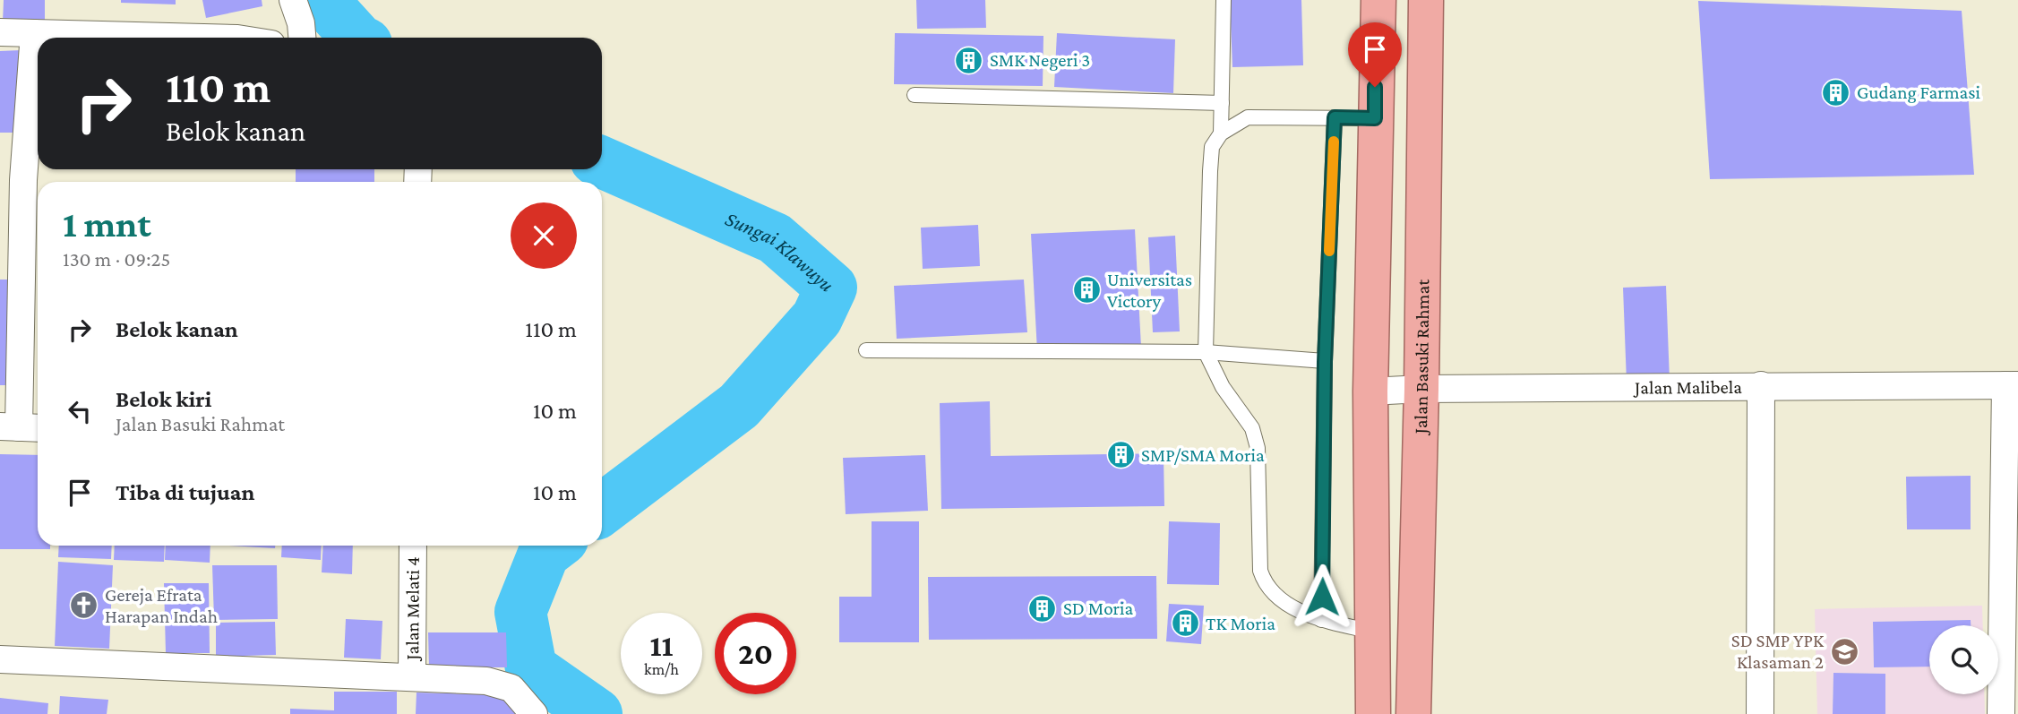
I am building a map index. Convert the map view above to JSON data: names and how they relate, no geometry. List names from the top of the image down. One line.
{"streets":{"highway":["Jalan Basuki Rahmat"],"street":["Jalan Malibela","Jalan Melati 4"]},"crossings":[["Jalan Basuki Rahmat","Jalan Malibela"]],"water":["Sungai Klawuyu"],"places":{"building":["SMK Negeri 3","Gudang Farmasi","Universitas Victory","SMP/SMA Moria","SD Moria","TK Moria"],"church":["Gereja Efrata Harapan Indah"],"school or university":["SD SMP YPK Klasaman 2"]},"page":{"turn":["110 m","Belok kanan"],"heading":["1 mnt","130 m · 09:25"],"list":[{"name":"Belok kanan","value":"110 m"},{"name":"Belok kiri","note":"Jalan Basuki Rahmat","value":"10 m"},{"name":"Tiba di tujuan","value":"10 m"}],"speed":"11 km/h","limit":"20"}}
